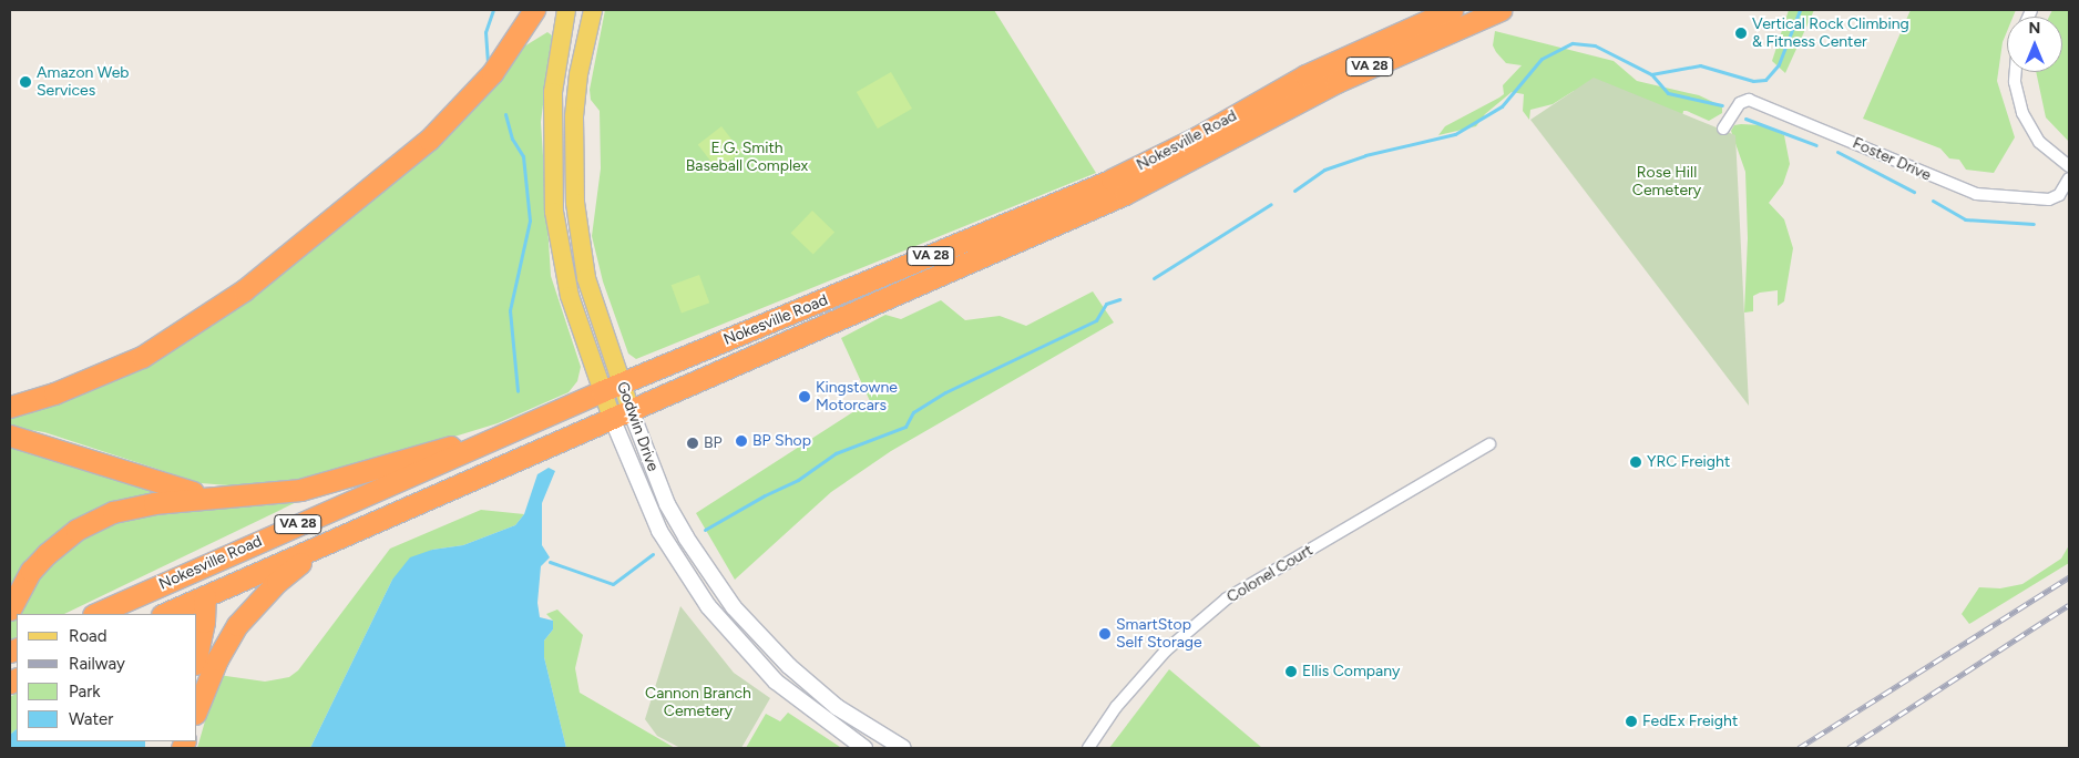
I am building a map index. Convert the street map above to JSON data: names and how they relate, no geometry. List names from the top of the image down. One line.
{"streets":{"highway":["VA 28","Nokesville Road"],"main road":["Godwin Drive"],"street":["Foster Drive","Colonel Court"]},"crossings":[["Nokesville Road","Godwin Drive"]],"parks":["E.G. Smith Baseball Complex","Rose Hill Cemetery","Cannon Branch Cemetery"],"places":["Vertical Rock Climbing & Fitness Center","Amazon Web Services","Kingstowne Motorcars","BP Shop","BP","YRC Freight","SmartStop Self Storage","Ellis Company","FedEx Freight"],"legend":["Road","Railway","Park","Water"],"north":"top"}
